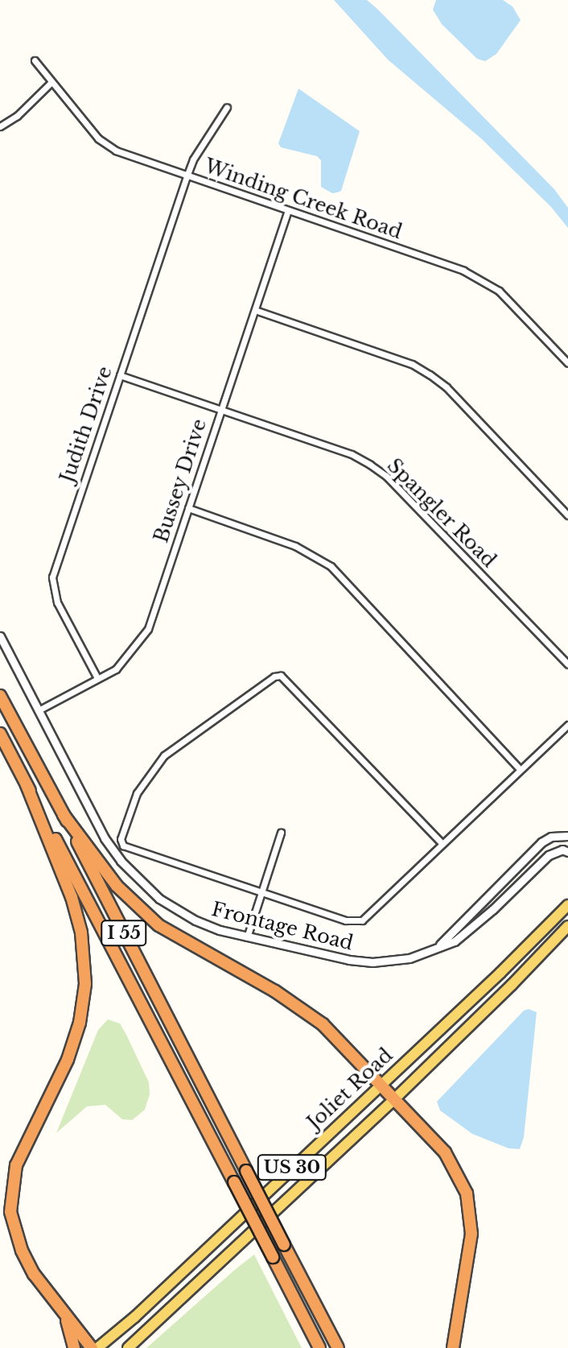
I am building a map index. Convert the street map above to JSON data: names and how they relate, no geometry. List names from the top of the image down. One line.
{"streets":{"highway":["I 55"],"main road":["Joliet Road","US 30"],"street":["Winding Creek Road","Judith Drive","Bussey Drive","Spangler Road","Frontage Road"]},"crossings":[["Winding Creek Road","Judith Drive"],["Winding Creek Road","Bussey Drive"],["Judith Drive","Bussey Drive"],["Judith Drive","Spangler Road"],["Bussey Drive","Spangler Road"],["Bussey Drive","Frontage Road"]]}
